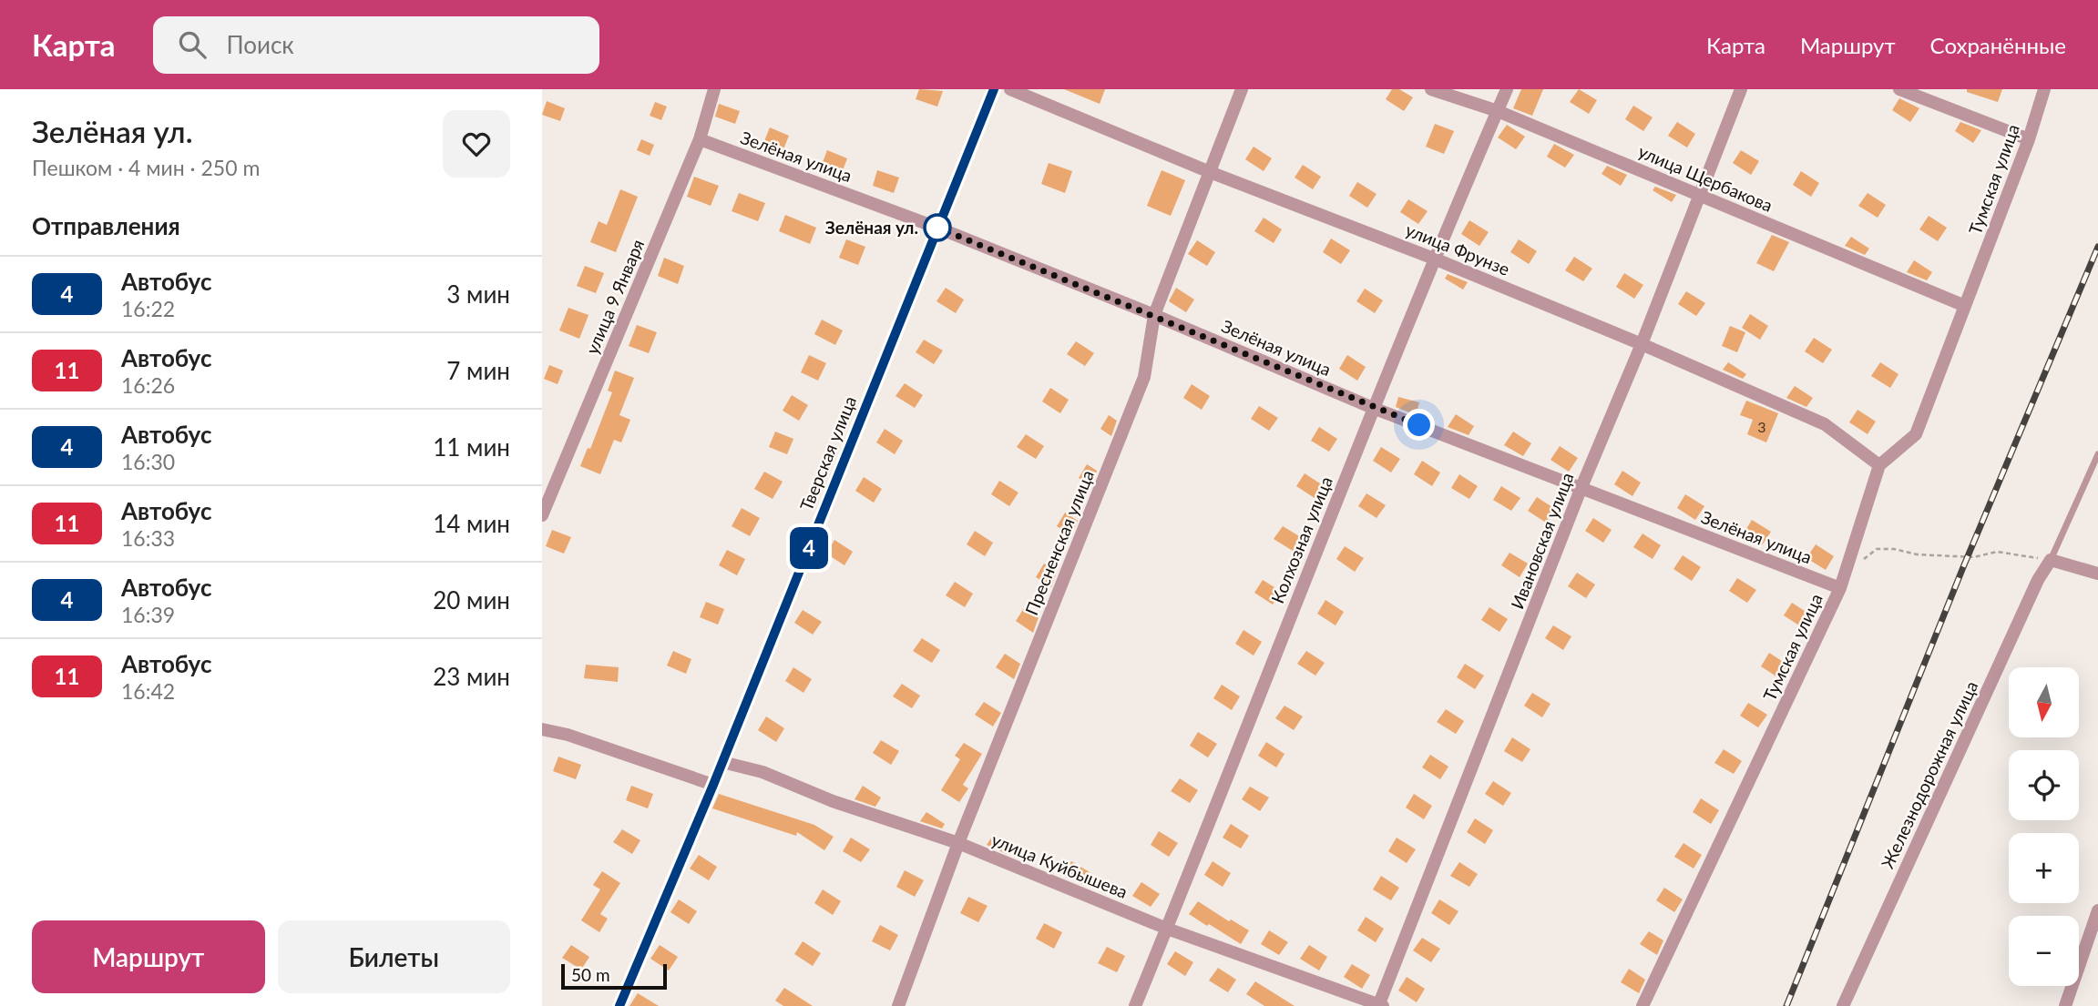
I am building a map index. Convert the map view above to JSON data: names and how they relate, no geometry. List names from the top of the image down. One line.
{"streets":{"street":["Зелёная улица","улица Щербакова","Тумская улица","улица Фрунзе","улица 9 Января","Тверская улица","Колхозная улица","Ивановская улица","Пресненская улица","Железнодорожная улица","улица Куйбышева"]},"crossings":[["Зелёная улица","Тумская улица"],["Зелёная улица","улица 9 Января"],["Зелёная улица","Тверская улица"],["Зелёная улица","Колхозная улица"],["Зелёная улица","Ивановская улица"],["Зелёная улица","Пресненская улица"],["улица Щербакова","Тумская улица"],["улица Щербакова","Колхозная улица"],["улица Щербакова","Ивановская улица"],["Тумская улица","улица Фрунзе"],["улица Фрунзе","Колхозная улица"],["улица Фрунзе","Ивановская улица"],["улица Фрунзе","Пресненская улица"],["Тверская улица","улица Куйбышева"],["Колхозная улица","улица Куйбышева"],["Ивановская улица","улица Куйбышева"],["Пресненская улица","улица Куйбышева"]],"places":["Зелёная ул."],"lines":["bus line 4"],"house_numbers":["3"],"scale_bar":"50 m","north":"bottom","page":{"header":"Карта","search":"Поиск","nav":["Карта","Маршрут","Сохранённые"],"heading":[["Зелёная ул.","Пешком · 4 мин · 250 m"],"Отправления"],"on_map":"4","list":[{"mark":"4","name":"Автобус","note":"16:22","value":"3 мин"},{"mark":"11","name":"Автобус","note":"16:26","value":"7 мин"},{"mark":"4","name":"Автобус","note":"16:30","value":"11 мин"},{"mark":"11","name":"Автобус","note":"16:33","value":"14 мин"},{"mark":"4","name":"Автобус","note":"16:39","value":"20 мин"},{"mark":"11","name":"Автобус","note":"16:42","value":"23 мин"}],"map_buttons":["+","−"],"buttons":["Маршрут","Билеты"],"scale":"50 m"}}
